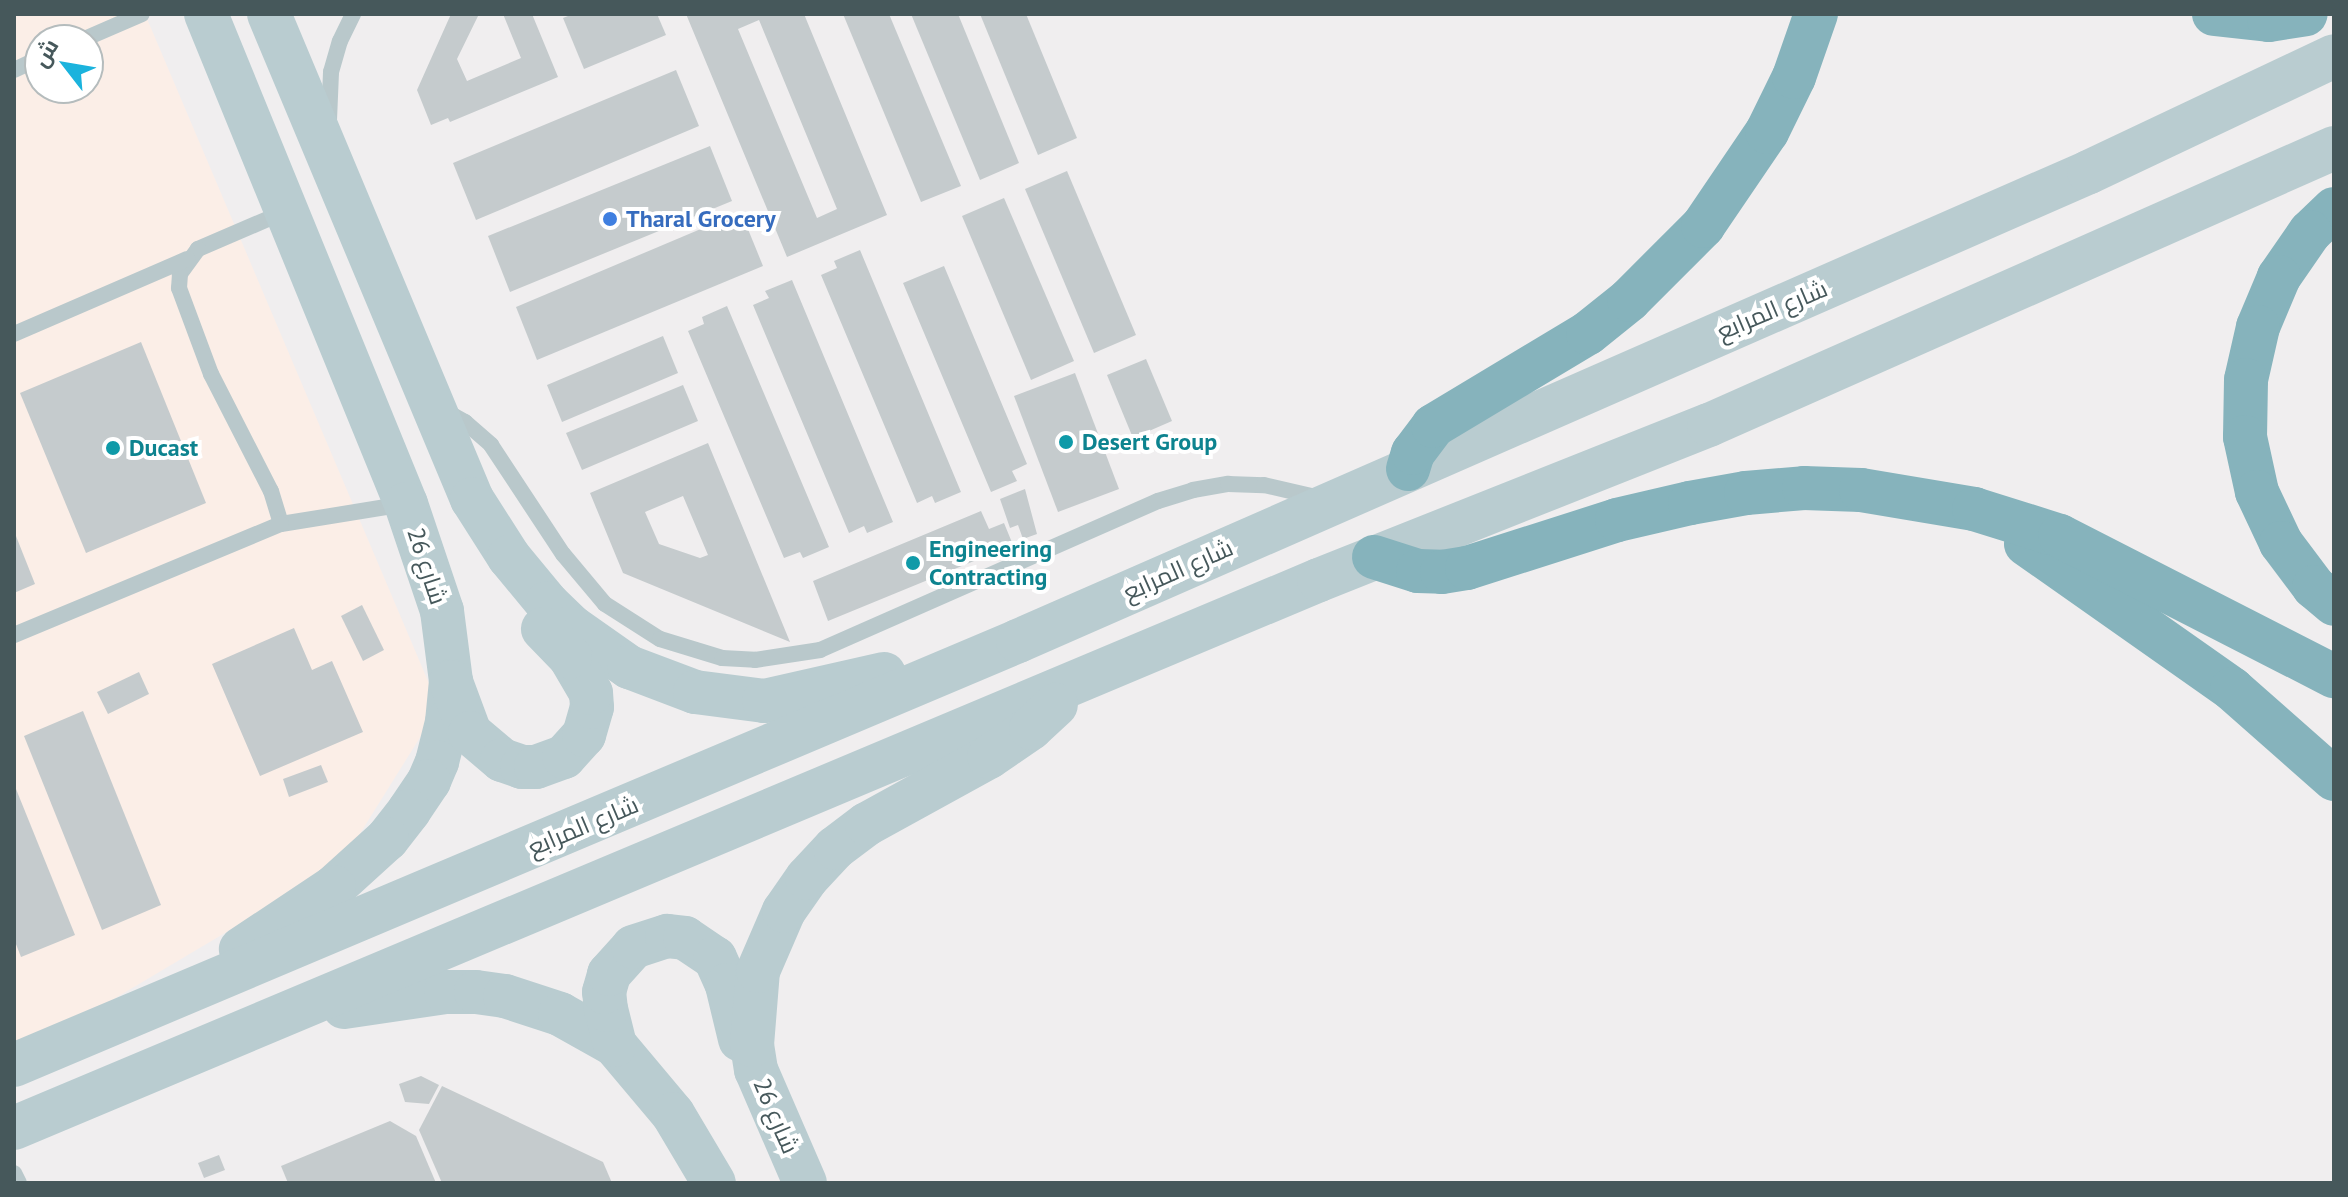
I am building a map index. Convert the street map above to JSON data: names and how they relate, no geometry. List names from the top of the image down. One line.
{"streets":{"main road":["شارع المرابع","شارع 26"]},"crossings":[["شارع المرابع","شارع 26"]],"places":["Tharal Grocery","Desert Group","Ducast","Engineering Contracting"],"north":"top left"}
